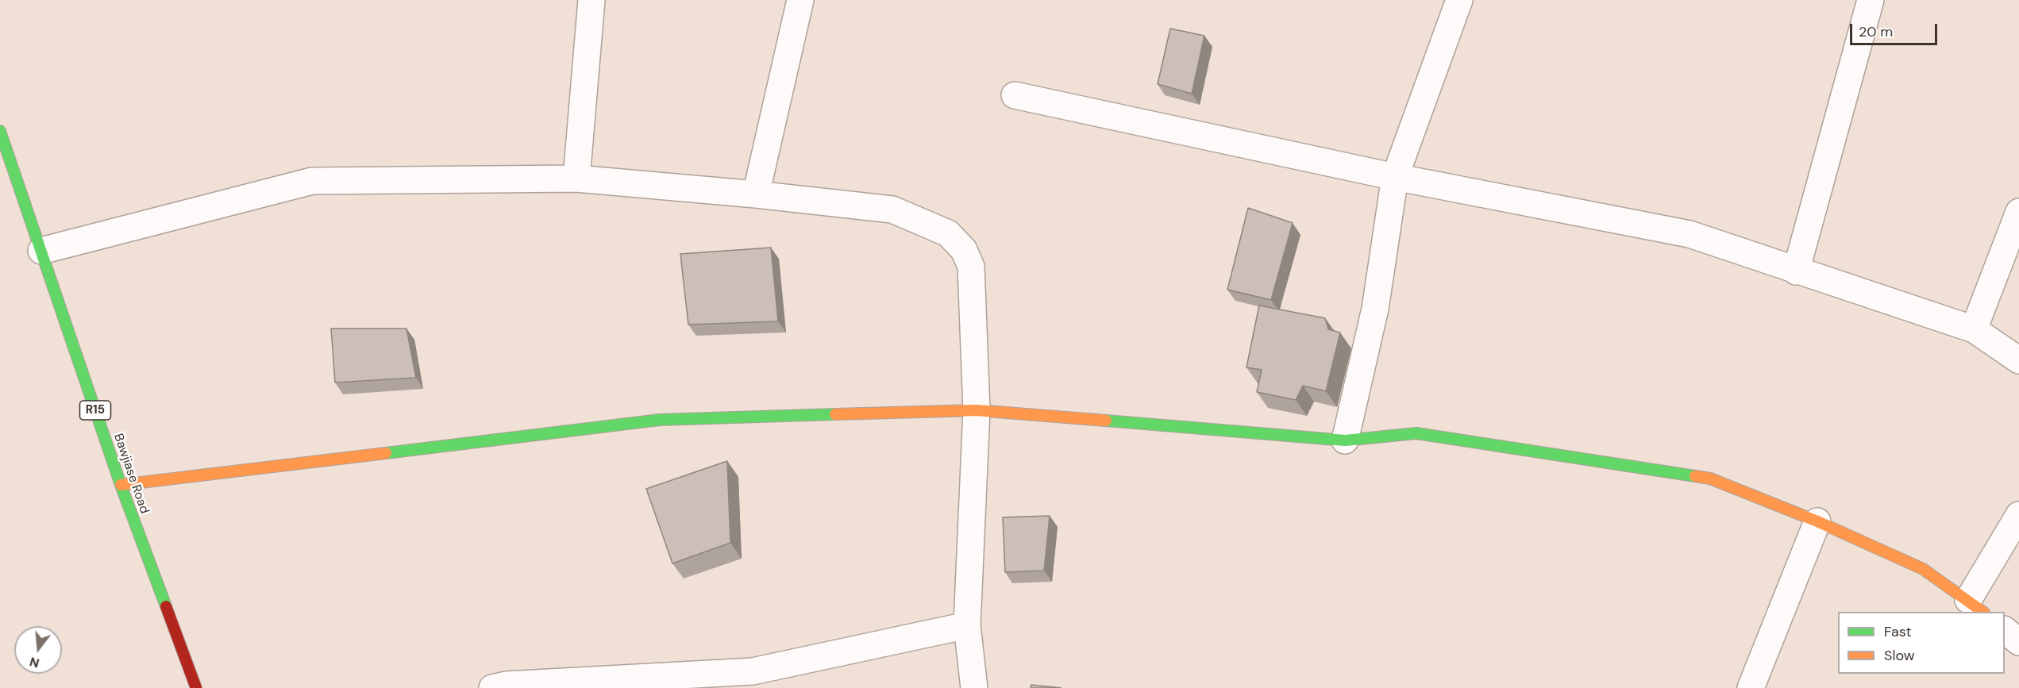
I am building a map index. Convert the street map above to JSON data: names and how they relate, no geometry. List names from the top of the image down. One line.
{"streets":{"street":["R15","Bawjiase Road"]},"legend":["Fast","Slow"],"scale_bar":"20 m","north":"bottom"}
